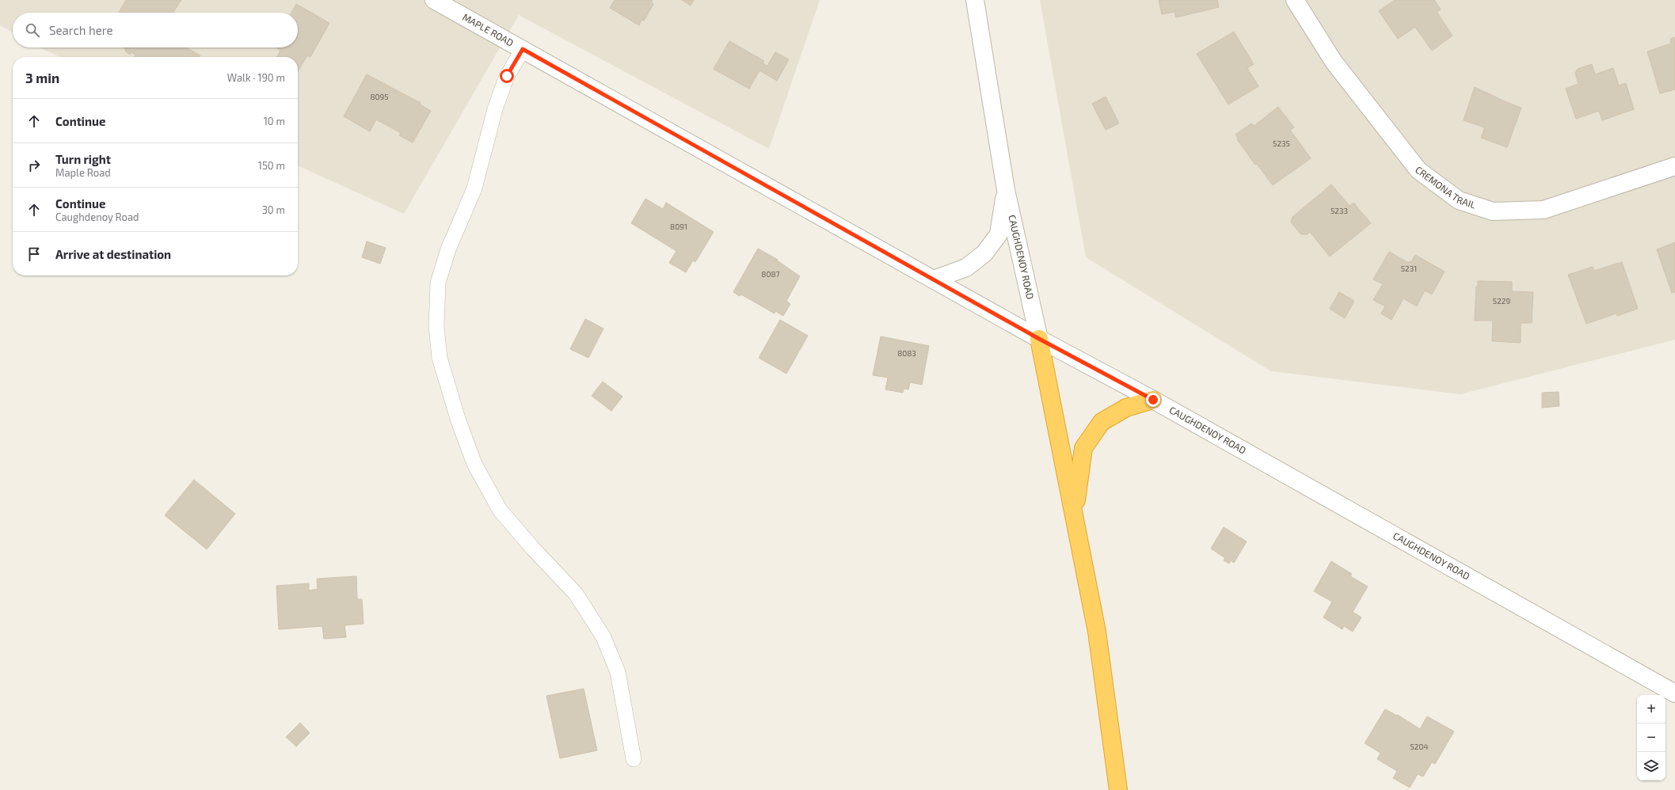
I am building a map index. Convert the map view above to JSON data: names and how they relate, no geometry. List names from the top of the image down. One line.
{"streets":{"street":["MAPLE ROAD","CREMONA TRAIL","CAUGHDENOY ROAD"]},"crossings":[["MAPLE ROAD","CAUGHDENOY ROAD"]],"house_numbers":["8095","5235","5233","8091","5231","8087","5229","8083","5204"],"page":{"search":"Search here","heading":["3 min","Walk · 190 m"],"list":[["Continue","10 m"],["Turn right","Maple Road","150 m"],["Continue","Caughdenoy Road","30 m"],"Arrive at destination"],"map_buttons":["+","−"]}}
